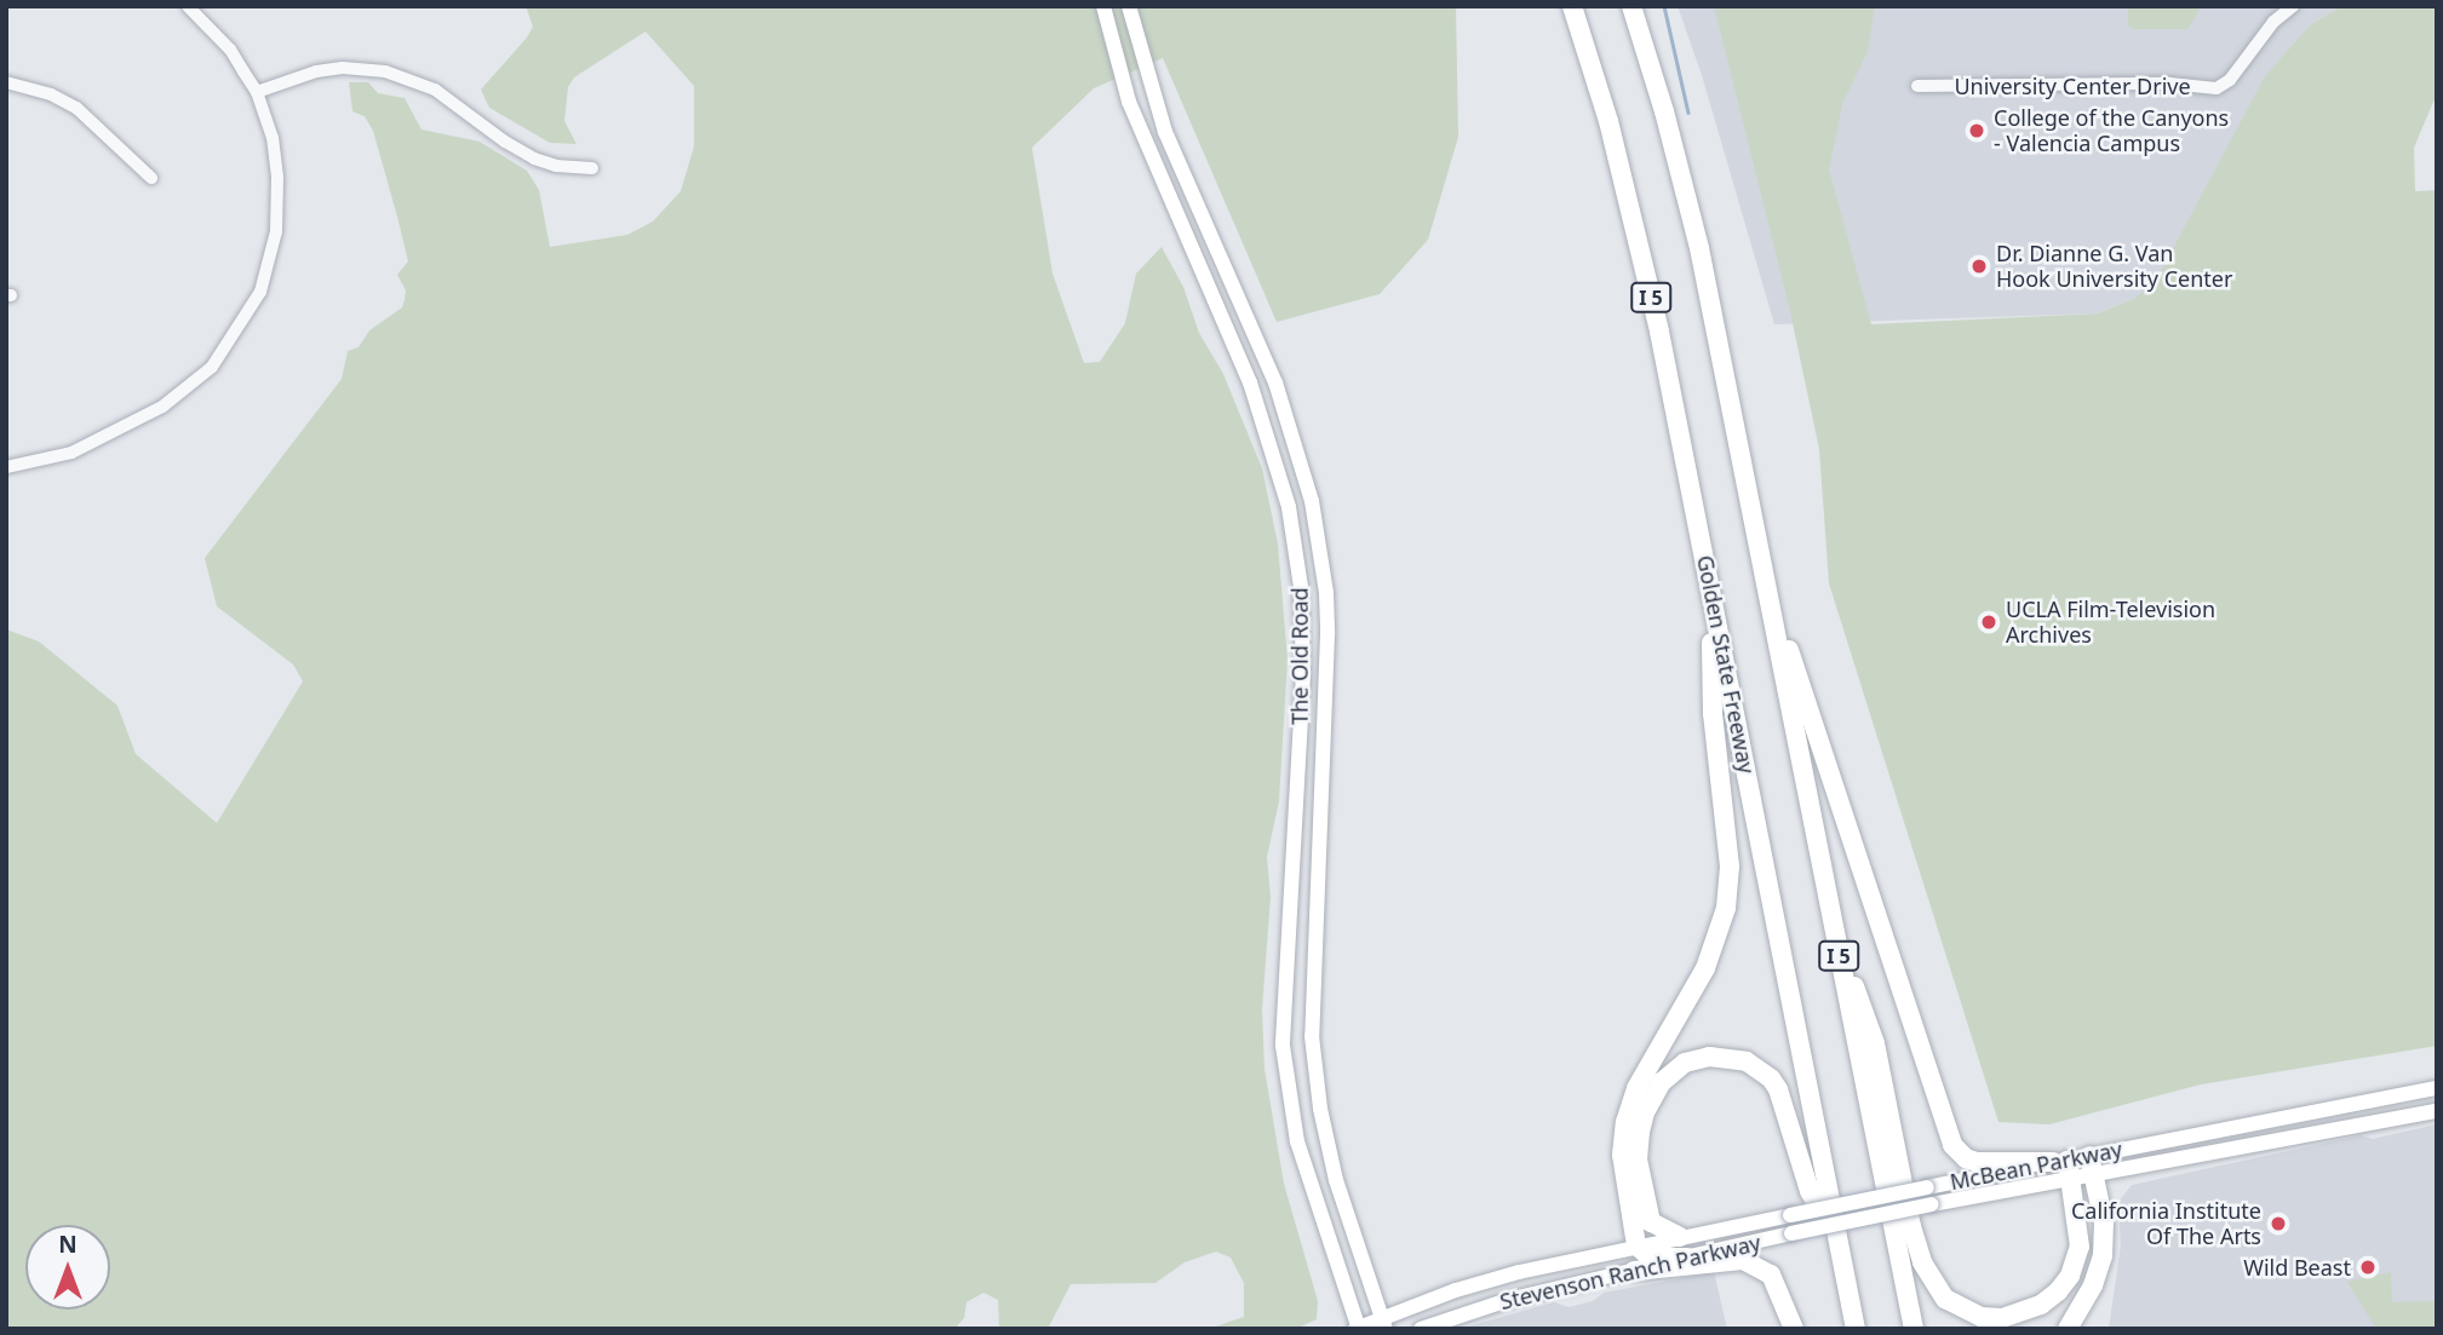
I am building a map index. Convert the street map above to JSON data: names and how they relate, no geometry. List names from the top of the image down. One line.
{"streets":{"highway":["I 5","Golden State Freeway"],"main road":["The Old Road","McBean Parkway","Stevenson Ranch Parkway"],"street":["University Center Drive"]},"crossings":[["The Old Road","Stevenson Ranch Parkway"],["McBean Parkway","Stevenson Ranch Parkway"]],"places":["College of the Canyons - Valencia Campus","Dr. Dianne G. Van Hook University Center","UCLA Film-Television Archives","California Institute Of The Arts","Wild Beast"],"north":"top"}
